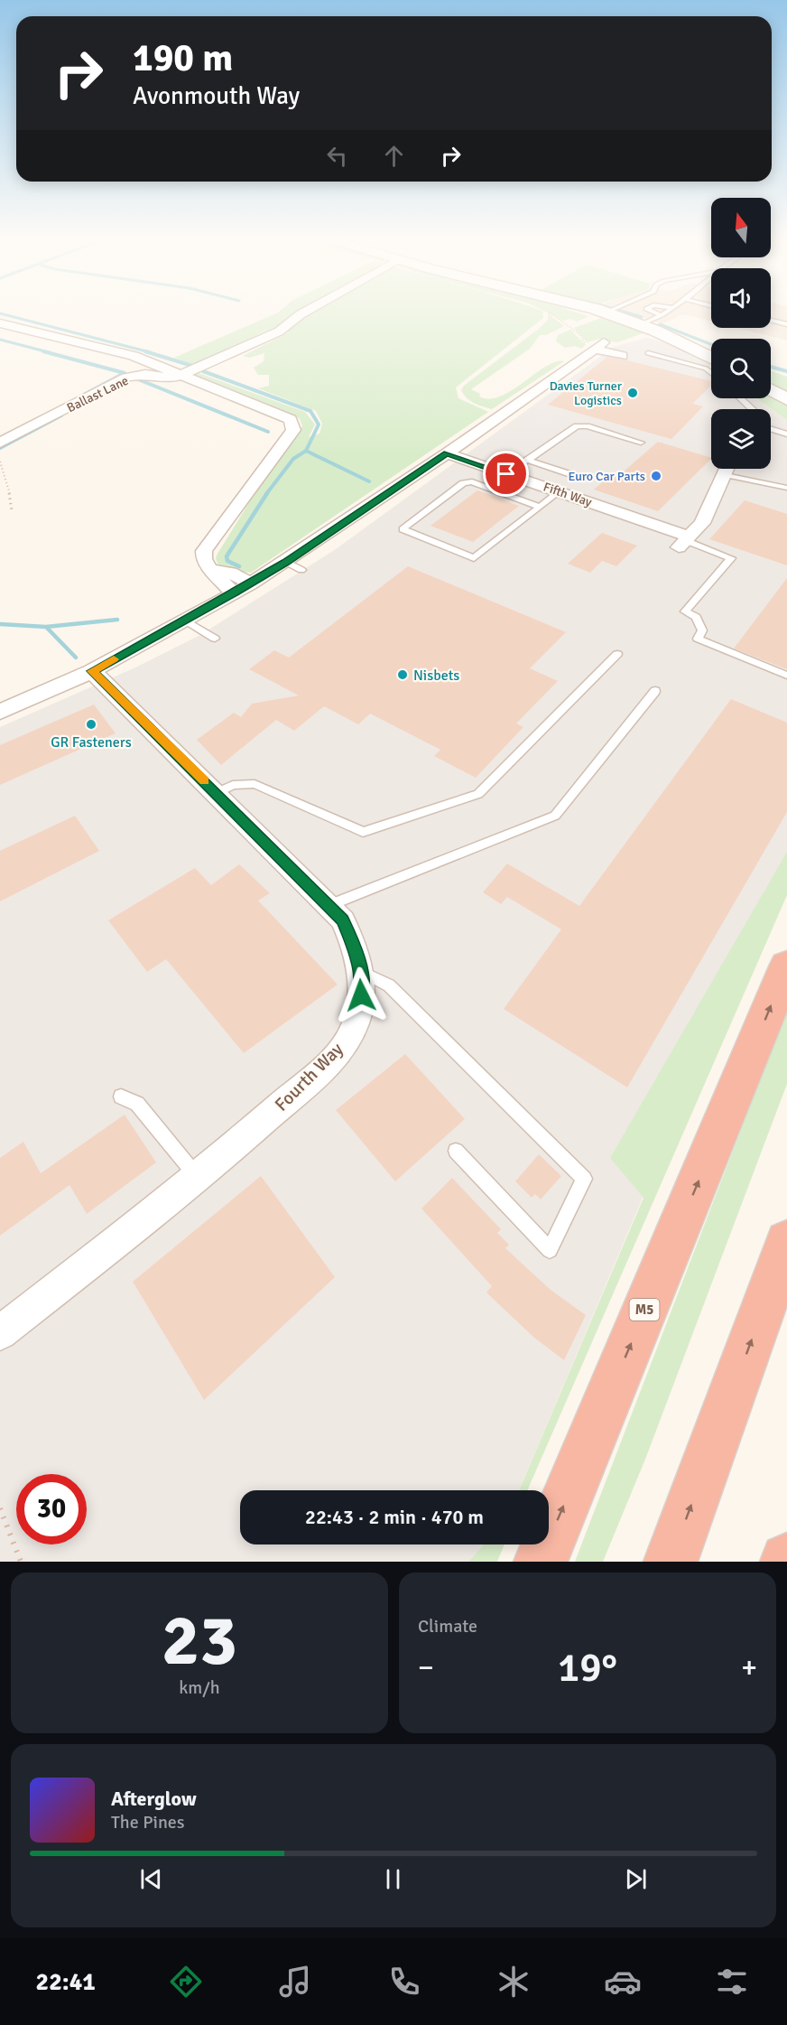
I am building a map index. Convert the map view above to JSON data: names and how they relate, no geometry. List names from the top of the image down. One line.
{"streets":{"highway":["M5"],"street":["Ballast Lane","Fifth Way","Fourth Way"]},"places":["Davies Turner Logistics","Euro Car Parts","Nisbets","GR Fasteners"],"north":"top","page":{"turn":["190 m","Avonmouth Way"],"limit":"30","trip":"22:43 · 2 min · 470 m","tile":[["23","km/h"],"Climate"],"heat":["−","19°","+"],"song":["Afterglow","The Pines"],"tabs":"22:41"}}
